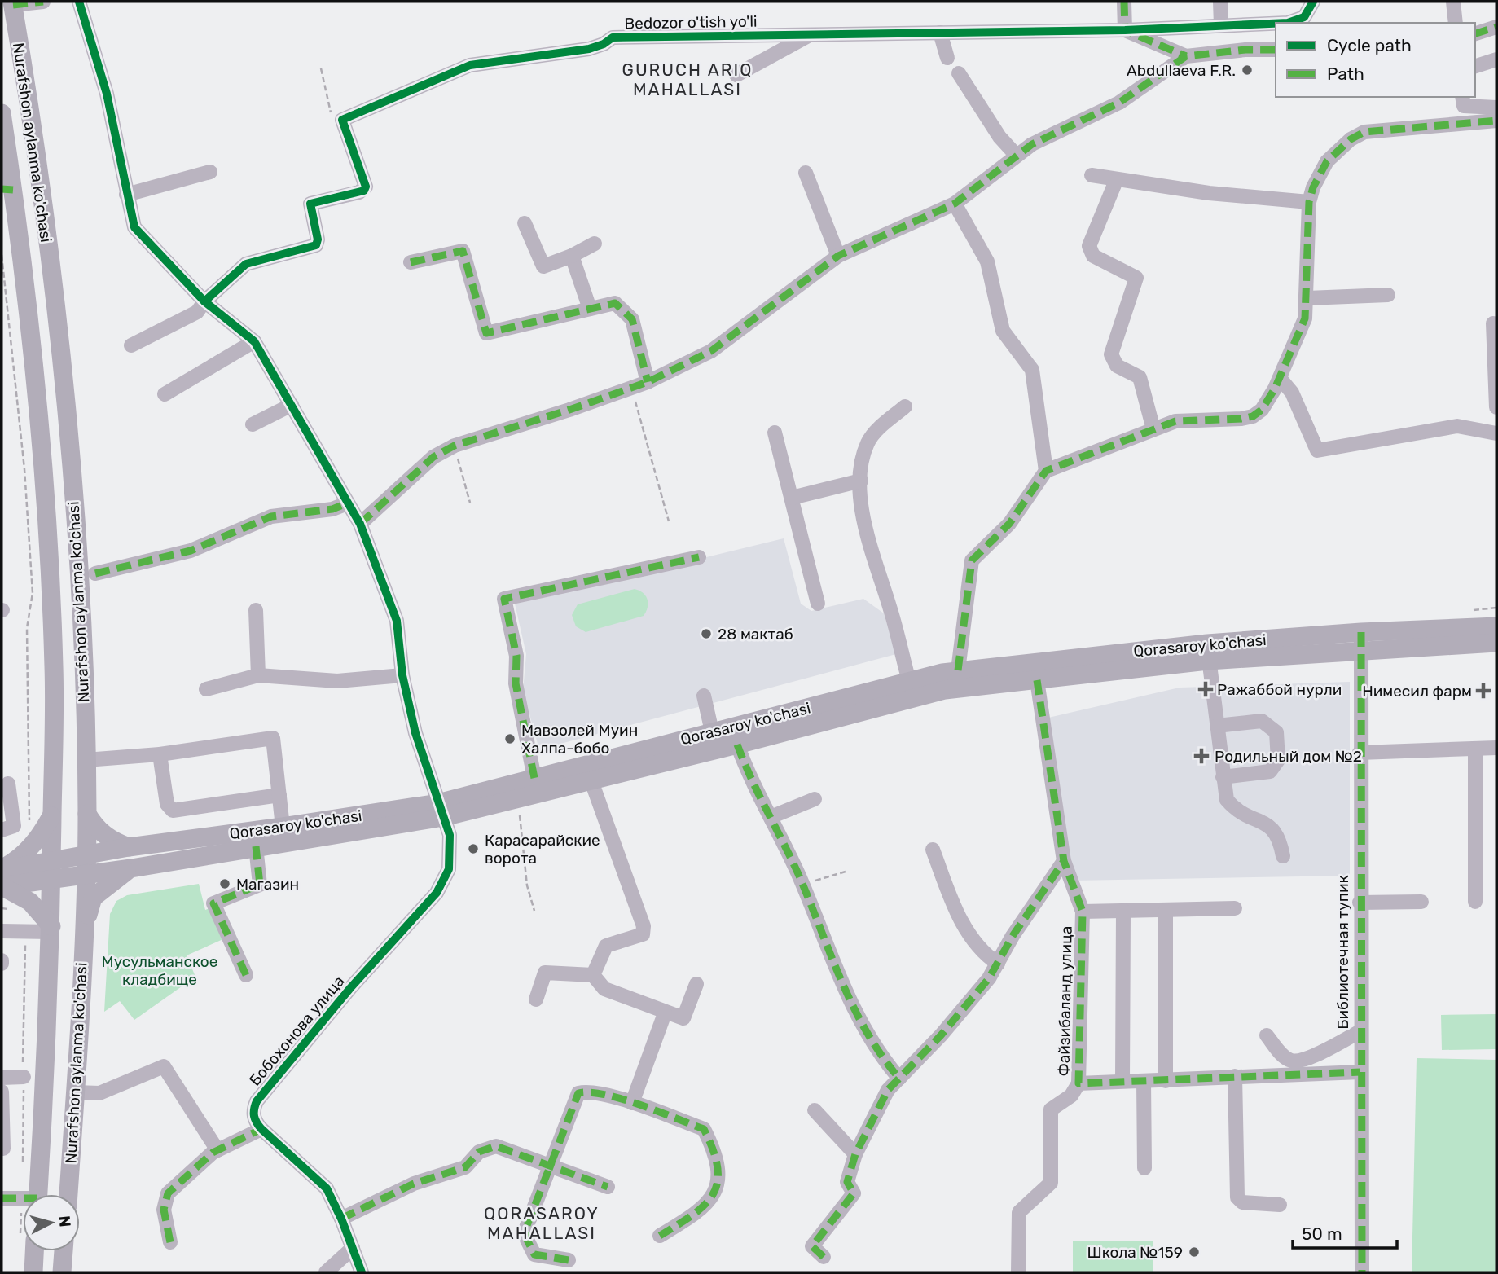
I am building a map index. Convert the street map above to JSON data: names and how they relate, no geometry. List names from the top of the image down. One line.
{"streets":{"main road":["Nurafshon aylanma ko'chasi","Qorasaroy ko'chasi"],"street":["Bedozor o'tish yo'li","Библиотечная тупик","Файзибаланд улица","Бобохонова улица"]},"crossings":[["Nurafshon aylanma ko'chasi","Qorasaroy ko'chasi"],["Qorasaroy ko'chasi","Библиотечная тупик"],["Qorasaroy ko'chasi","Файзибаланд улица"],["Qorasaroy ko'chasi","Бобохонова улица"],["Библиотечная тупик","Файзибаланд улица"]],"districts":["GURUCH ARIQ MAHALLASI","QORASAROY MAHALLASI"],"parks":["Мусульманское кладбище"],"places":{"other":["Abdullaeva F.R.","28 мактаб","Мавзолей Муин Халпа-бобо","Карасарайские ворота","Магазин","Школа №159"],"health":["Ражаббой нурли","Нимесил фарм","Родильный дом №2"]},"legend":["Cycle path","Path"],"scale_bar":"50 m","north":"right"}
